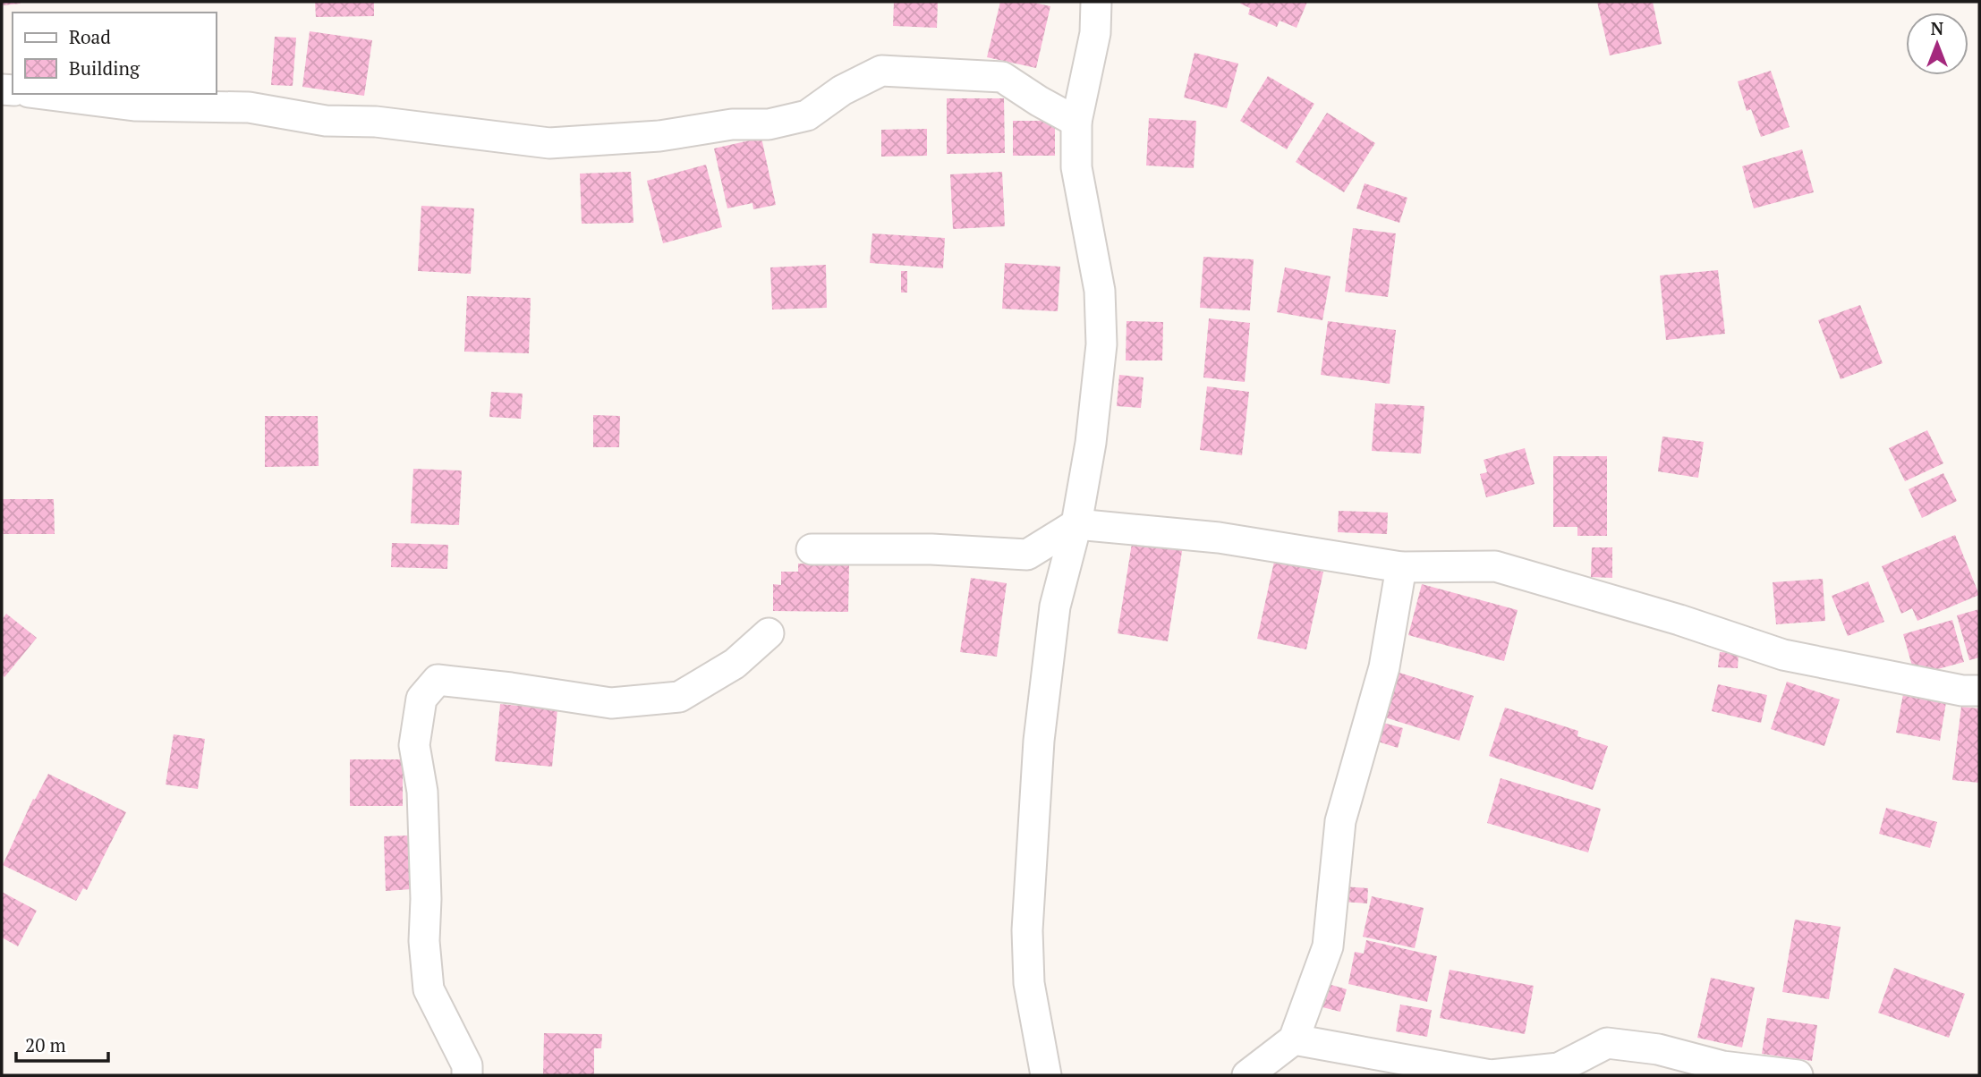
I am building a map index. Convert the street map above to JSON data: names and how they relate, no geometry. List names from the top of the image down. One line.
{"legend":["Road","Building"],"scale_bar":"20 m","north":"top"}
